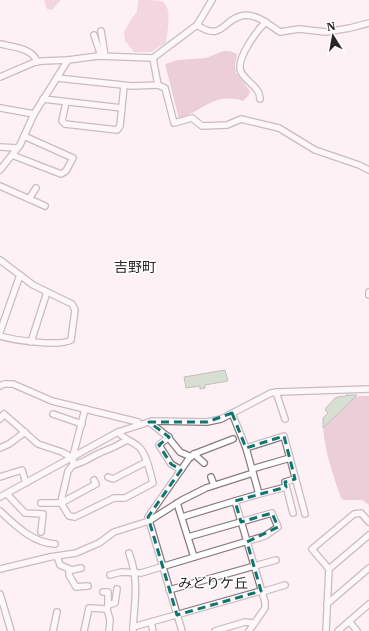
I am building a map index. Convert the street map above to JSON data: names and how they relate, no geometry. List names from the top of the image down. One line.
{"districts":["吉野町","みどりケ丘"],"north":"top"}
